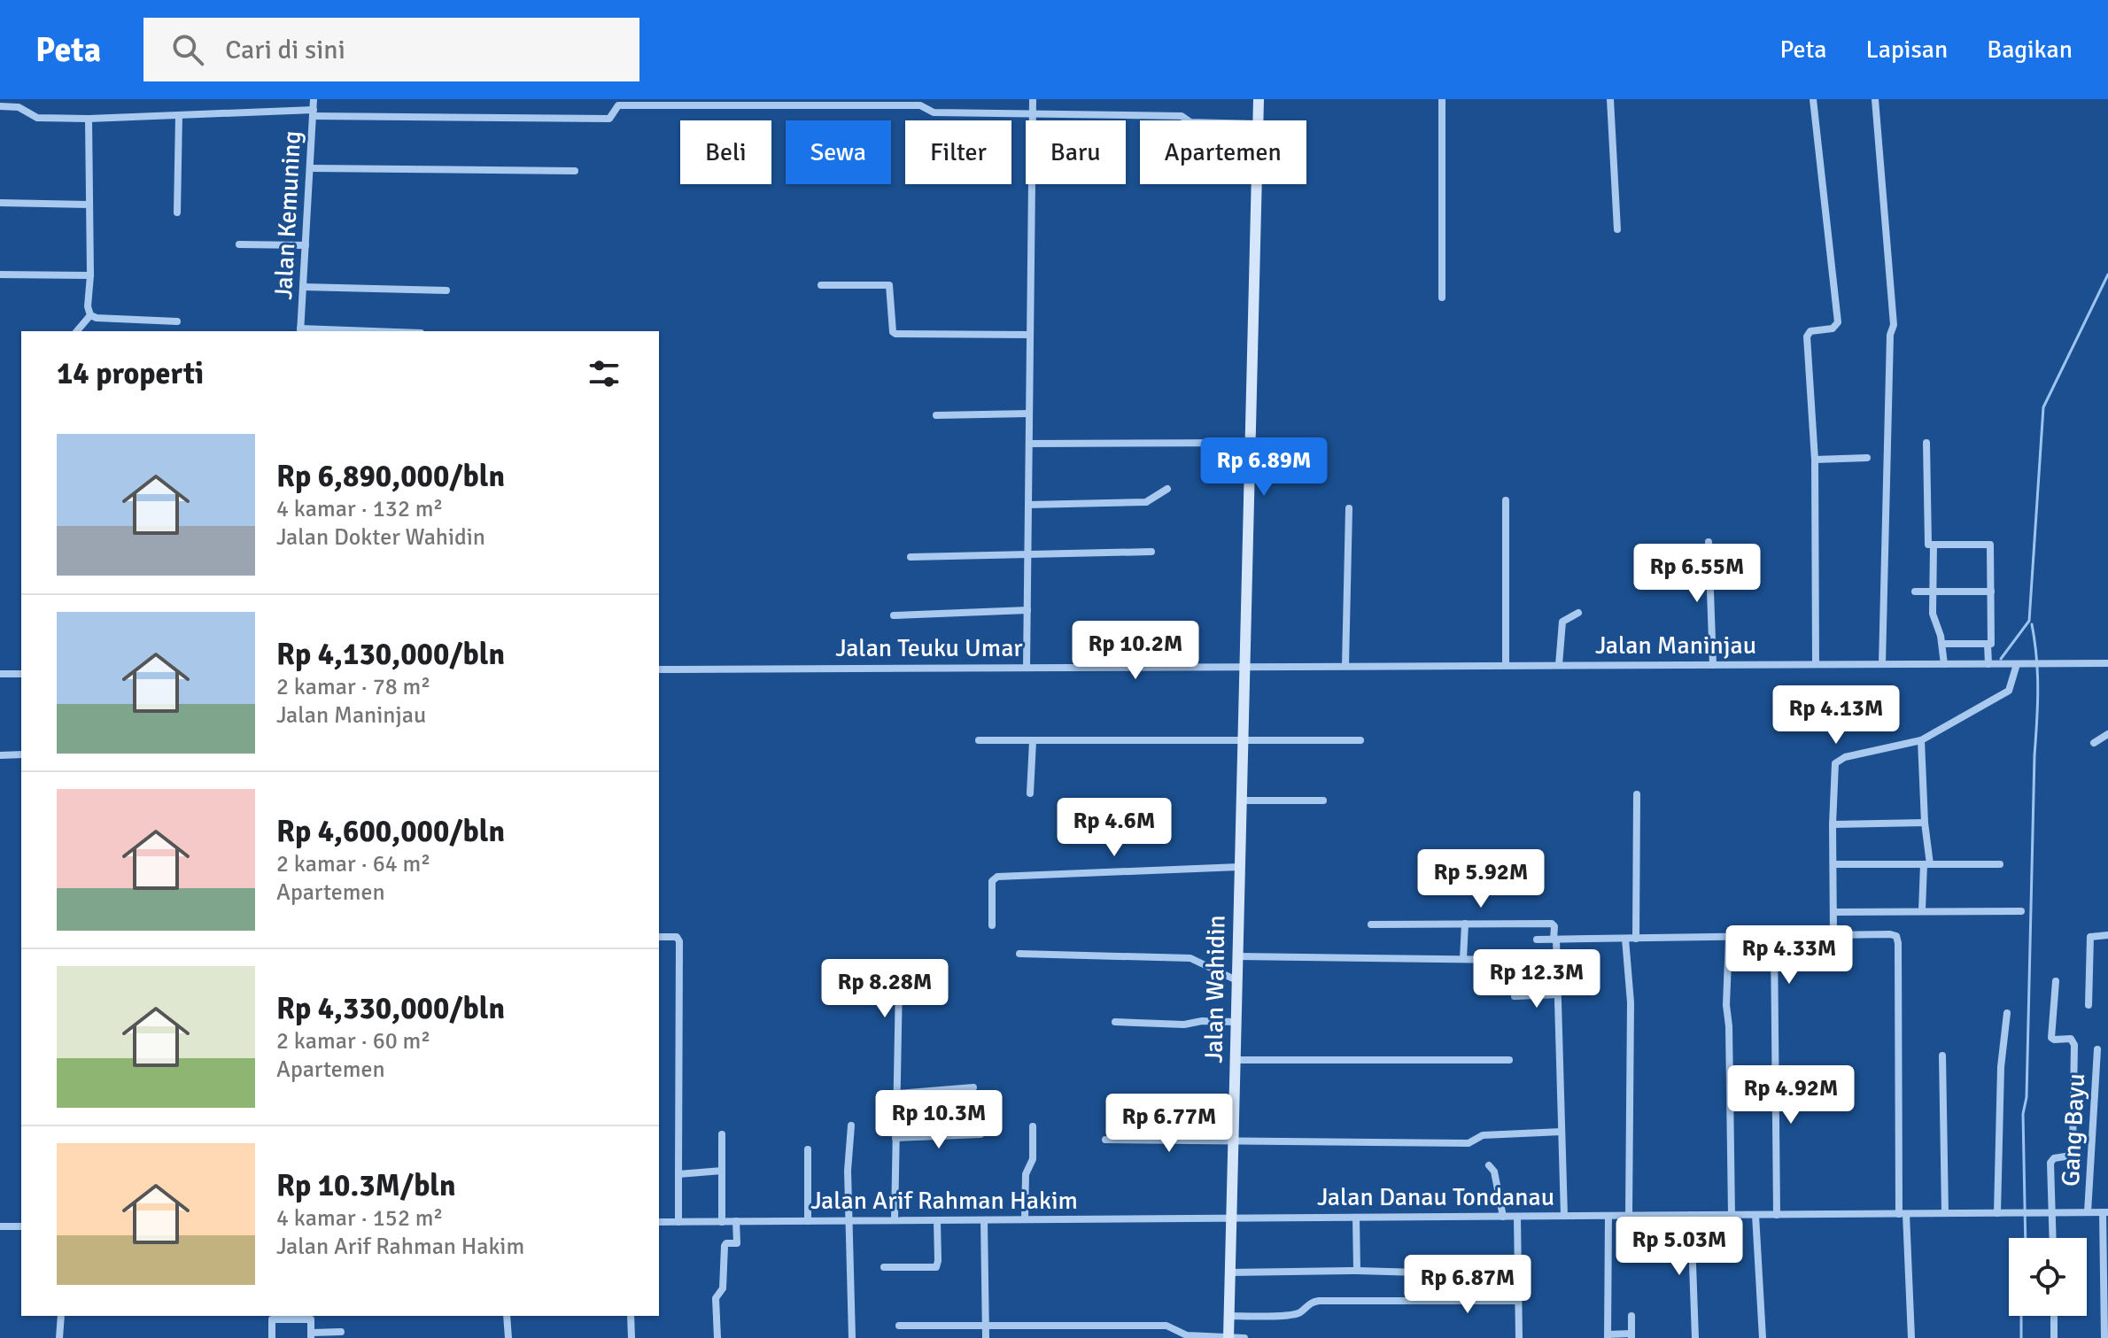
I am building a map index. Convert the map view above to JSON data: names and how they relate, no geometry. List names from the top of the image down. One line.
{"streets":{"street":["Jalan Kemuning","Jalan Maninjau","Jalan Teuku Umar","Jalan Wahidin","Gang Bayu","Jalan Danau Tondanau","Jalan Arif Rahman Hakim"]},"crossings":[["Jalan Maninjau","Jalan Teuku Umar"],["Jalan Maninjau","Jalan Wahidin"],["Jalan Teuku Umar","Jalan Wahidin"],["Jalan Wahidin","Jalan Danau Tondanau"],["Jalan Wahidin","Jalan Arif Rahman Hakim"],["Gang Bayu","Jalan Danau Tondanau"],["Jalan Danau Tondanau","Jalan Arif Rahman Hakim"]],"page":{"header":"Peta","search":"Cari di sini","nav":["Peta","Lapisan","Bagikan"],"chip":["Beli","Sewa","Filter","Baru","Apartemen"],"heading":"14 properti","list":[{"name":"Rp 6,890,000/bln","note":"4 kamar · 132 m² · Jalan Dokter Wahidin"},{"name":"Rp 4,130,000/bln","note":"2 kamar · 78 m² · Jalan Maninjau"},{"name":"Rp 4,600,000/bln","note":"2 kamar · 64 m² · Apartemen"},{"name":"Rp 4,330,000/bln","note":"2 kamar · 60 m² · Apartemen"},{"name":"Rp 10.3M/bln","note":"4 kamar · 152 m² · Jalan Arif Rahman Hakim"}],"price":["Rp 6.89M","Rp 6.55M","Rp 10.2M","Rp 4.13M","Rp 4.6M","Rp 5.92M","Rp 4.33M","Rp 12.3M","Rp 8.28M","Rp 4.92M","Rp 10.3M","Rp 6.77M","Rp 5.03M","Rp 6.87M"]}}
